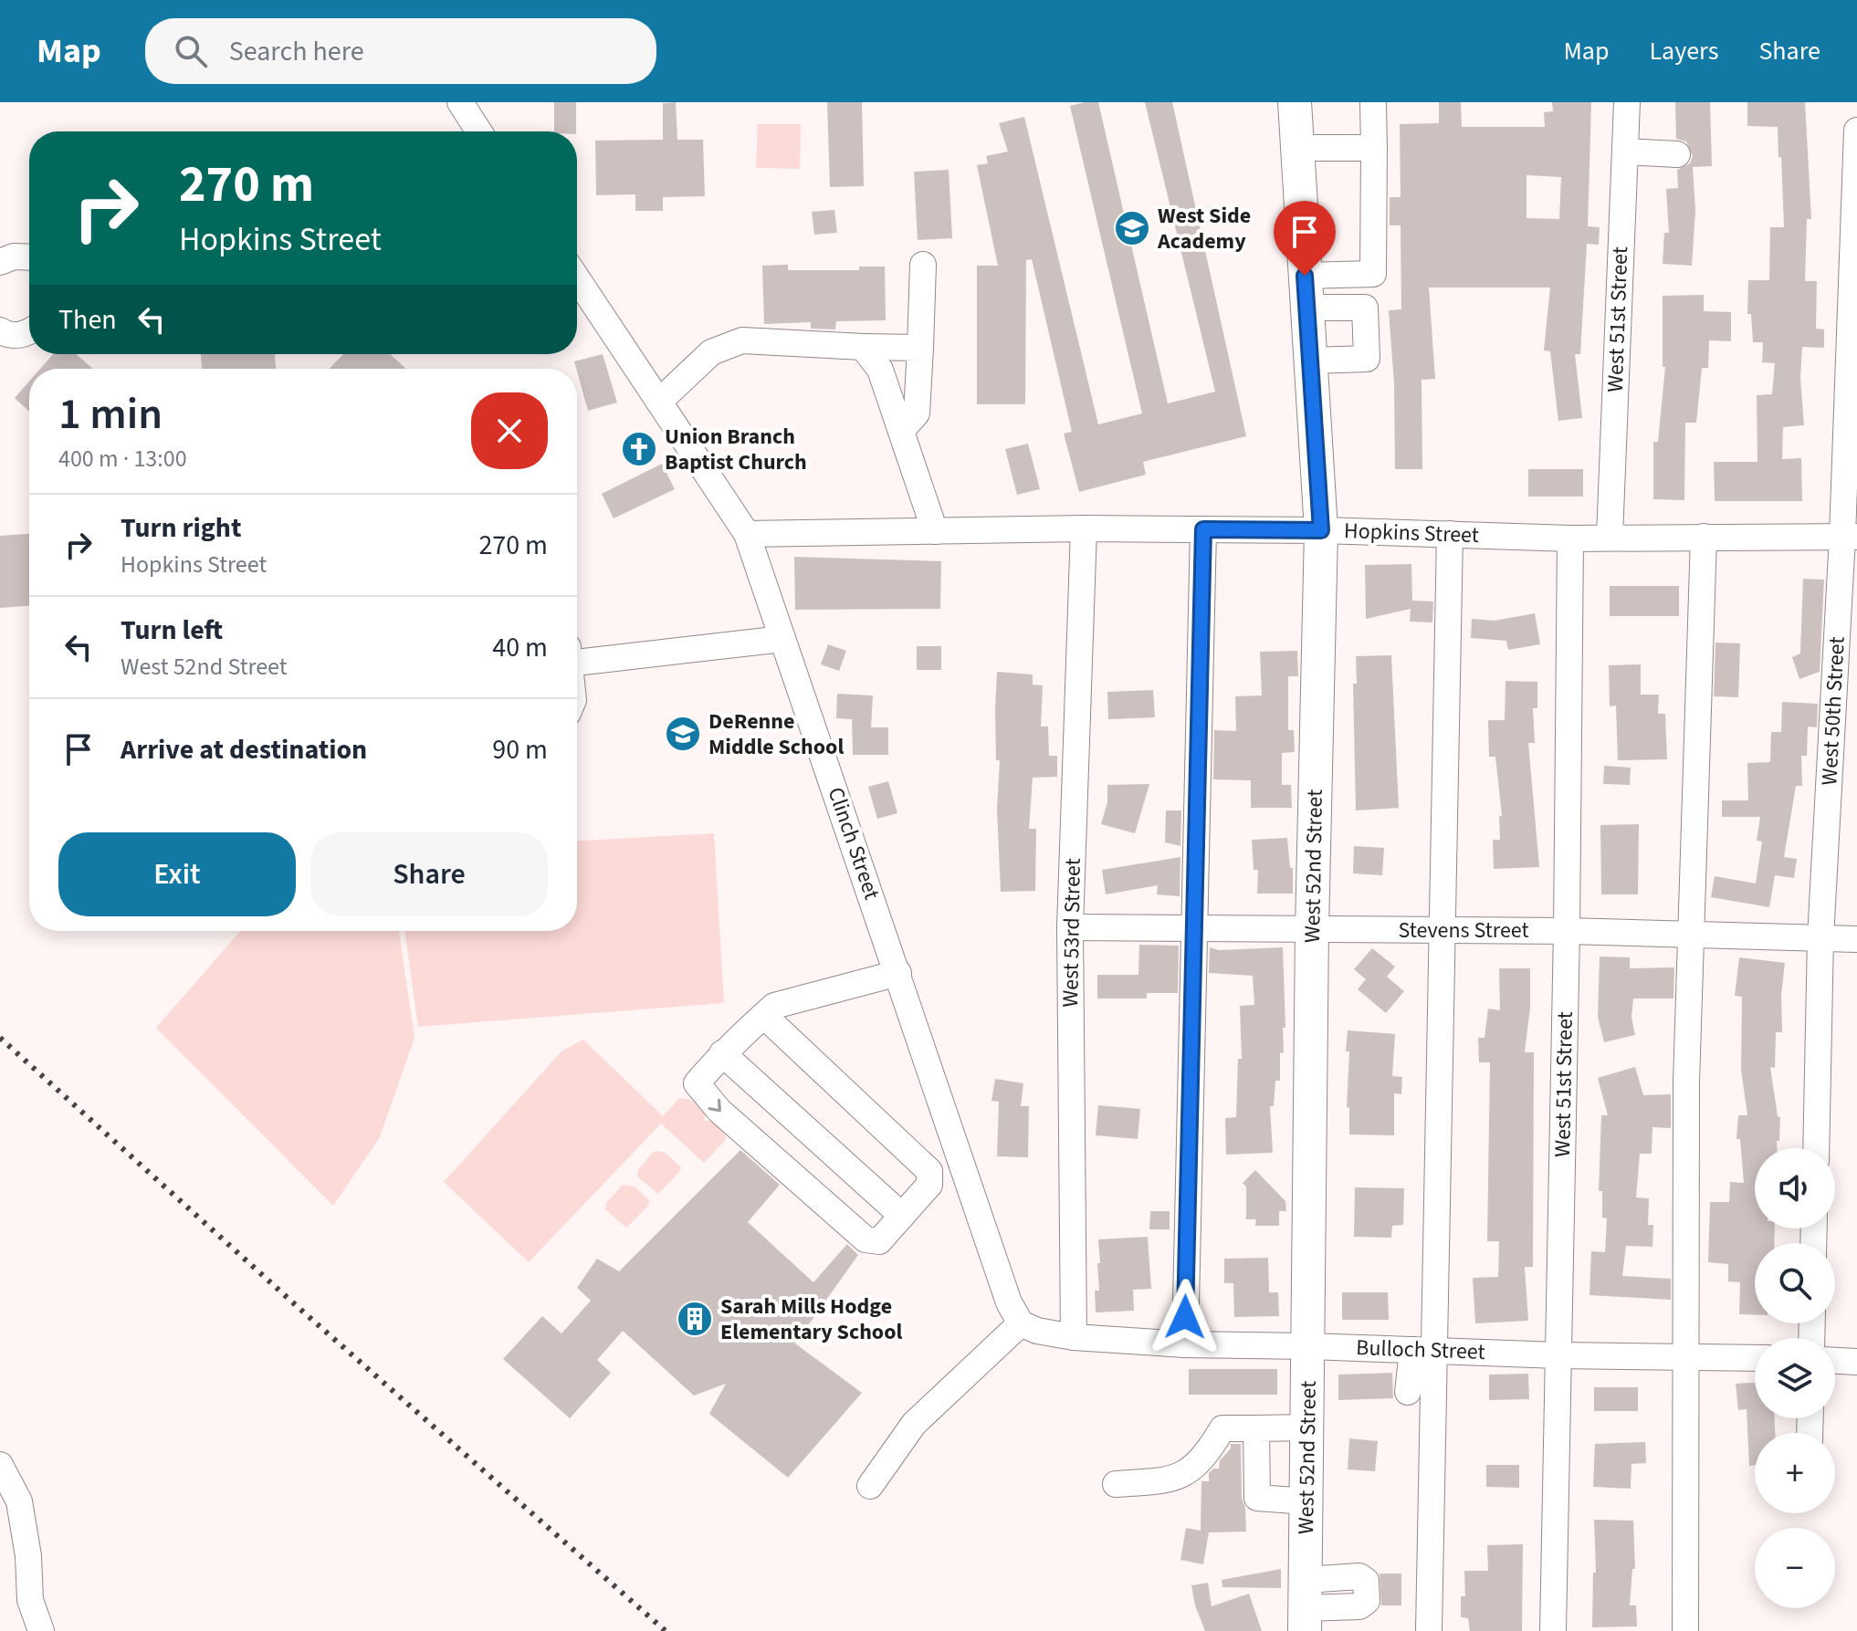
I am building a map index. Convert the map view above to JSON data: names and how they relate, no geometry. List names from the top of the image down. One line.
{"streets":{"main road":["West 52nd Street"],"street":["West 51st Street","Hopkins Street","West 50th Street","Clinch Street","Stevens Street","West 53rd Street","Bulloch Street"]},"crossings":[["West 51st Street","Hopkins Street"],["West 51st Street","Stevens Street"],["West 51st Street","Bulloch Street"],["Hopkins Street","West 50th Street"],["Hopkins Street","Clinch Street"],["Hopkins Street","West 52nd Street"],["Hopkins Street","West 53rd Street"],["West 50th Street","Stevens Street"],["West 52nd Street","Stevens Street"],["West 52nd Street","Bulloch Street"],["Stevens Street","West 53rd Street"],["West 53rd Street","Bulloch Street"]],"places":{"school or university":["West Side Academy","DeRenne Middle School"],"church":["Union Branch Baptist Church"],"building":["Sarah Mills Hodge Elementary School"]},"page":{"header":"Map","search":"Search here","nav":["Map","Layers","Share"],"turn":["270 m","Hopkins Street"],"then":"Then","heading":["1 min","400 m · 13:00"],"list":[{"name":"Turn right","note":"Hopkins Street","value":"270 m"},{"name":"Turn left","note":"West 52nd Street","value":"40 m"},{"name":"Arrive at destination","value":"90 m"}],"buttons":["Exit","Share"],"map_buttons":["+","−"]}}
